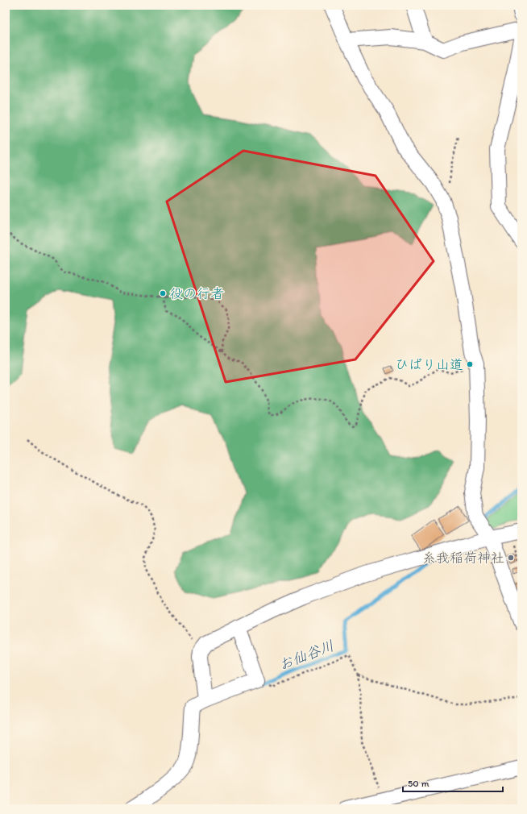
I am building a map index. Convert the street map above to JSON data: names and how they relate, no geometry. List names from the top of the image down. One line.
{"water":["お仙谷川"],"places":["役の行者","ひばり山道","糸我稲荷神社"],"scale_bar":"50 m"}
